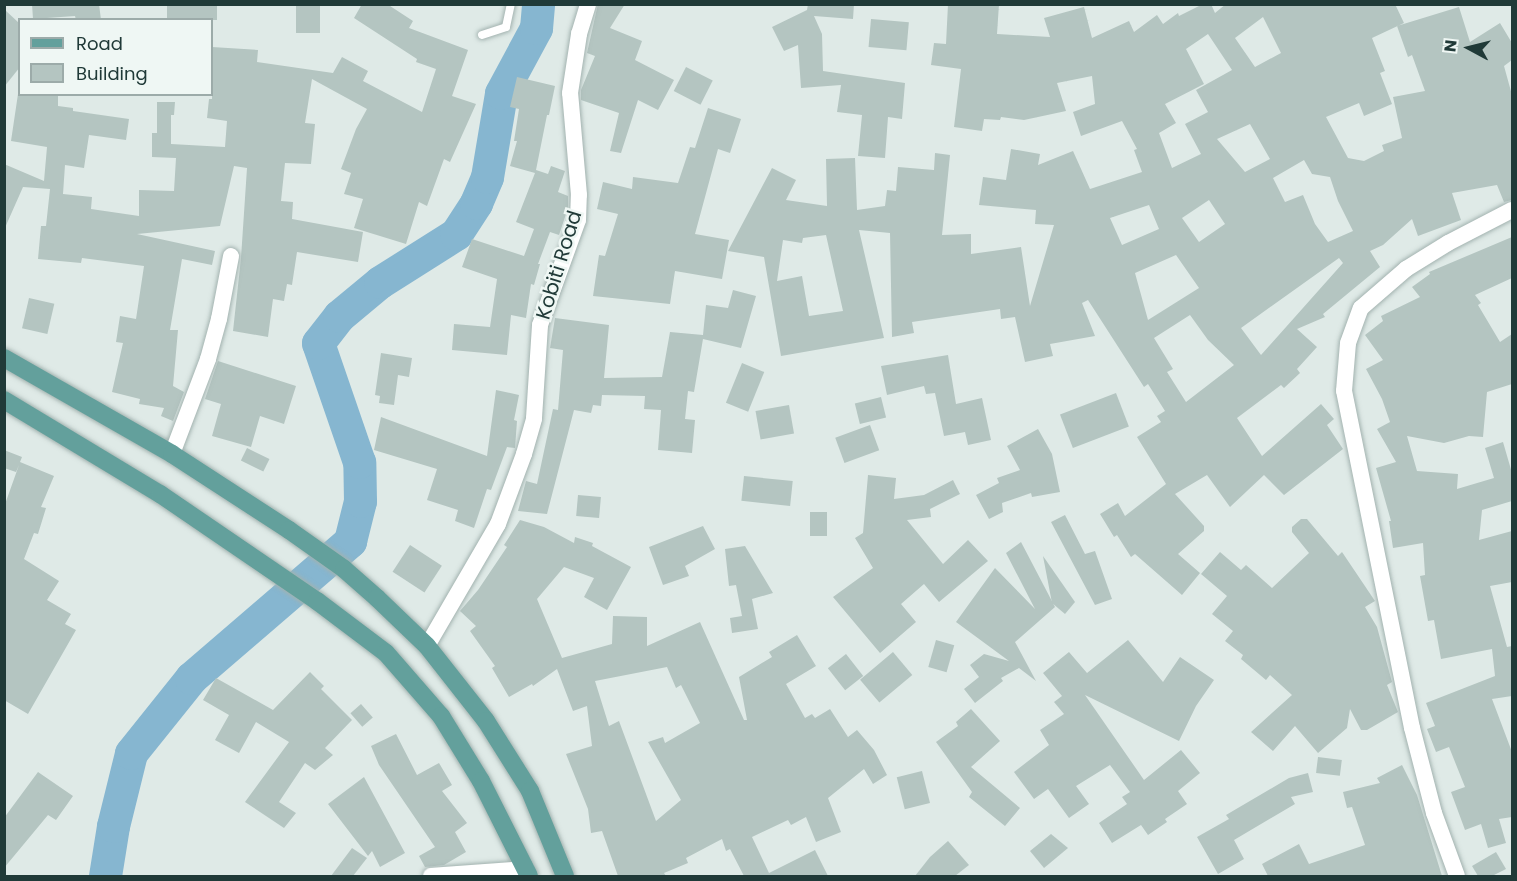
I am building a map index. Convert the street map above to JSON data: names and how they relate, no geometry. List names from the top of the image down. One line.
{"streets":{"street":["Kobiti Road"]},"legend":["Road","Building"],"north":"left"}
